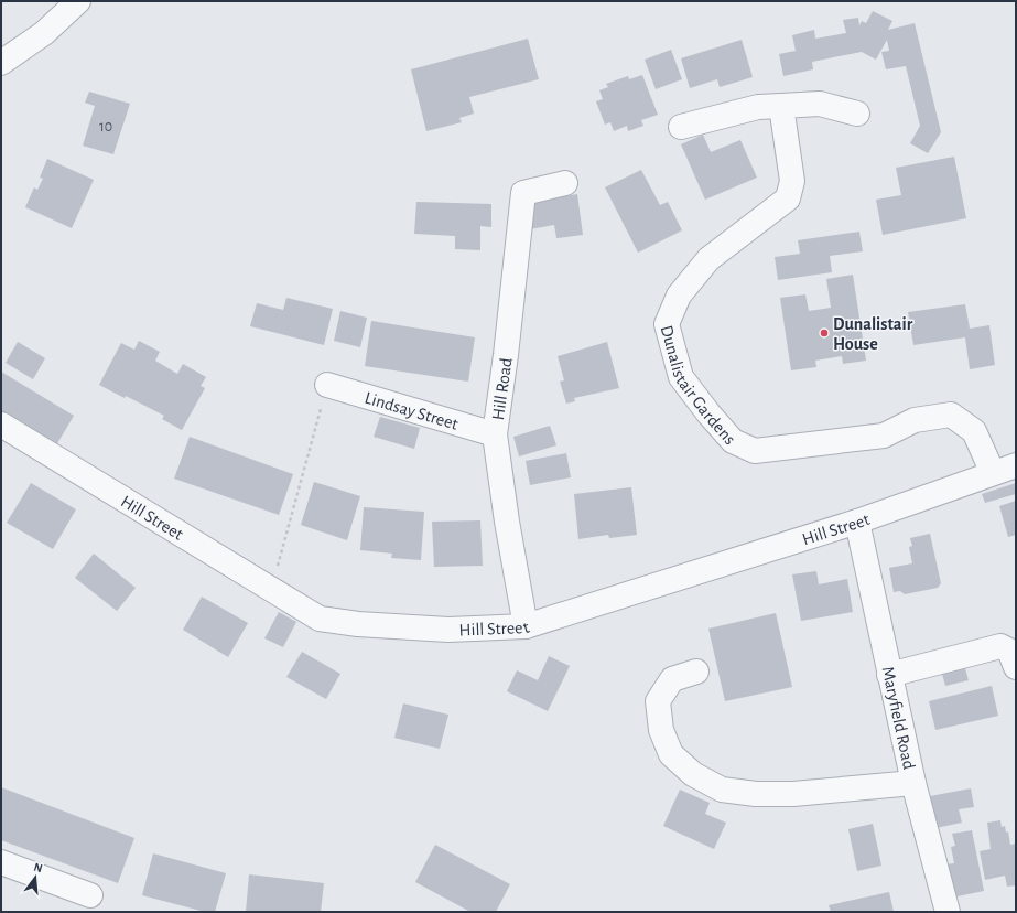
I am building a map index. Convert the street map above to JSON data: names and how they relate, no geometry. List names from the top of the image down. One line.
{"streets":{"street":["Dunalistair Gardens","Hill Road","Lindsay Street","Hill Street","Maryfield Road"]},"crossings":[["Dunalistair Gardens","Hill Street"],["Hill Road","Lindsay Street"],["Hill Road","Hill Street"],["Hill Street","Maryfield Road"]],"places":["Dunalistair House"],"house_numbers":["10"],"north":"top"}
